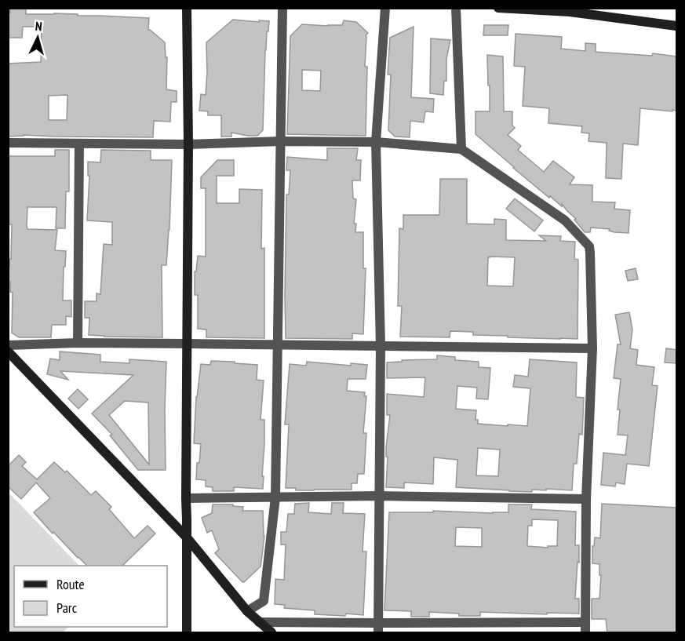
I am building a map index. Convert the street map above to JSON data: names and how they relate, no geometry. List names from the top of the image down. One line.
{"legend":["Route","Parc"],"north":"top"}
